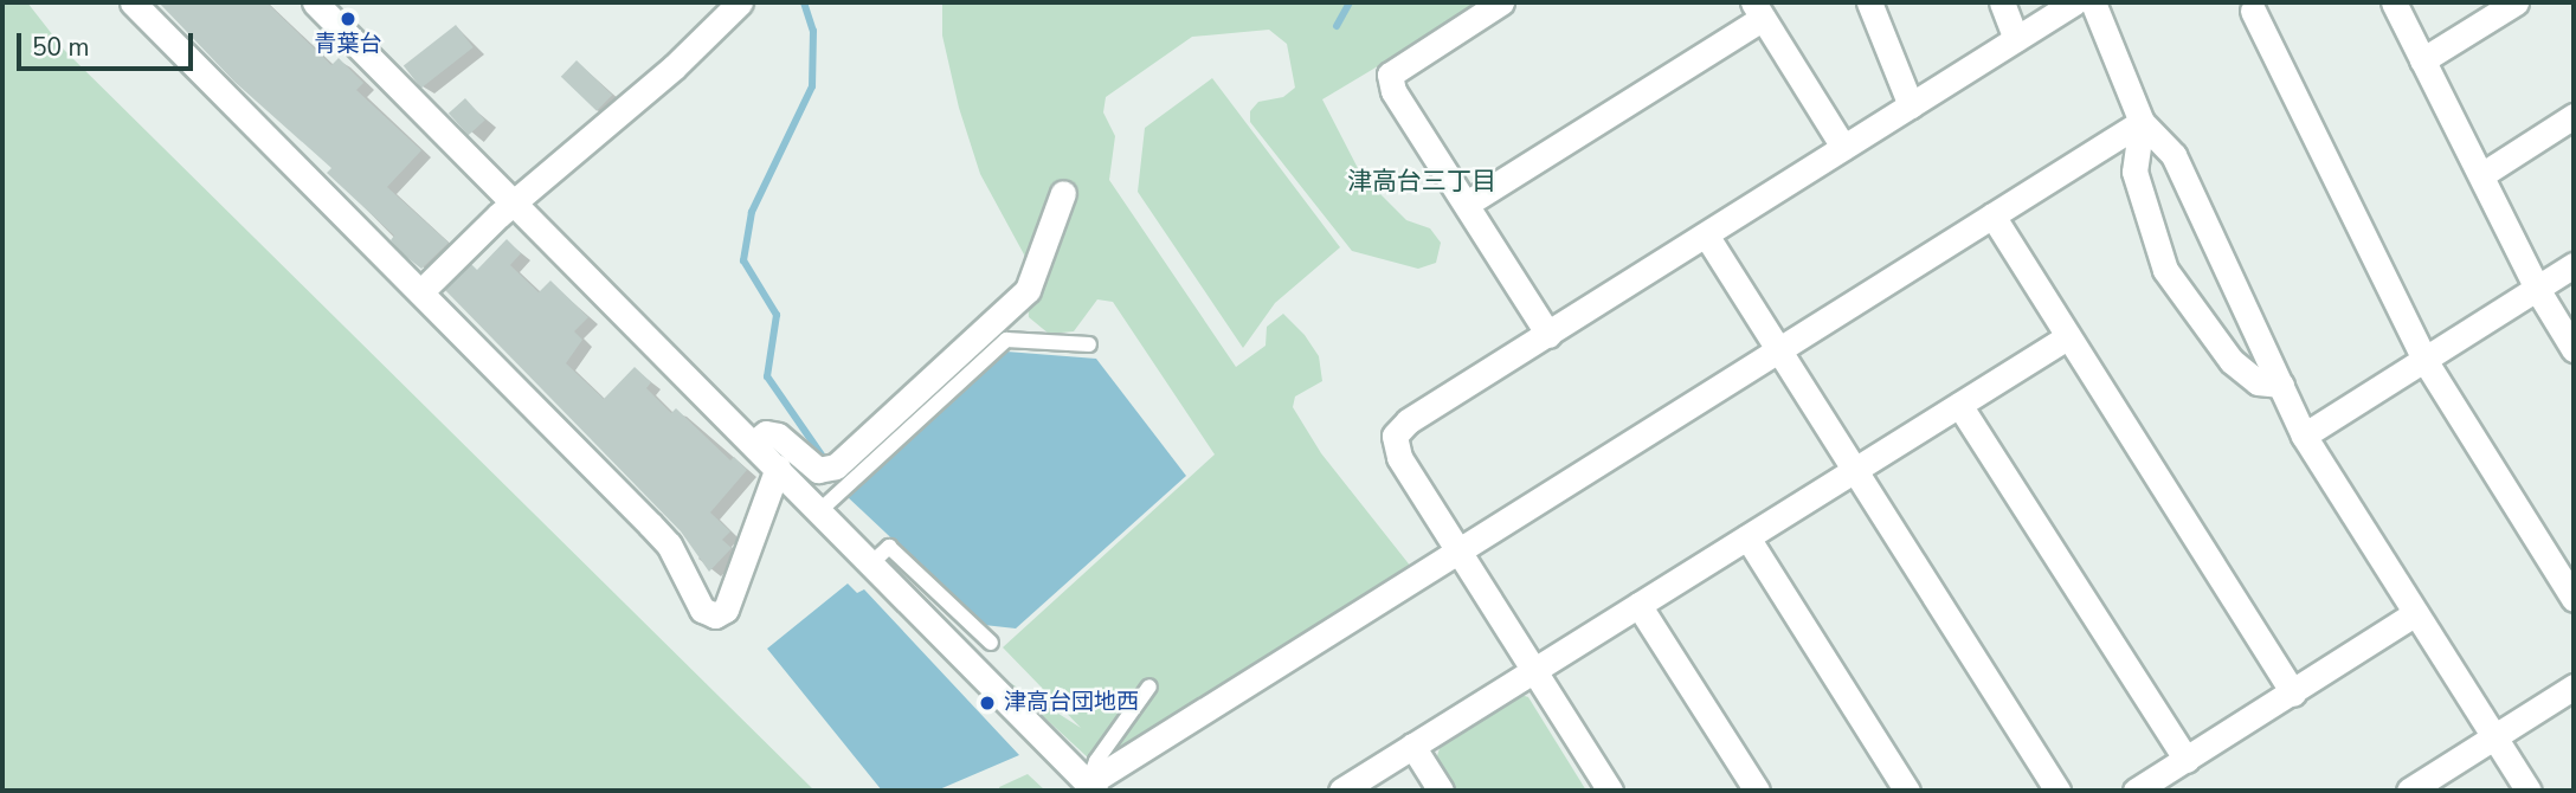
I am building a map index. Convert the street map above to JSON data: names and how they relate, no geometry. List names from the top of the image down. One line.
{"districts":["津高台三丁目"],"places":["青葉台","津高台団地西"],"scale_bar":"50 m"}
